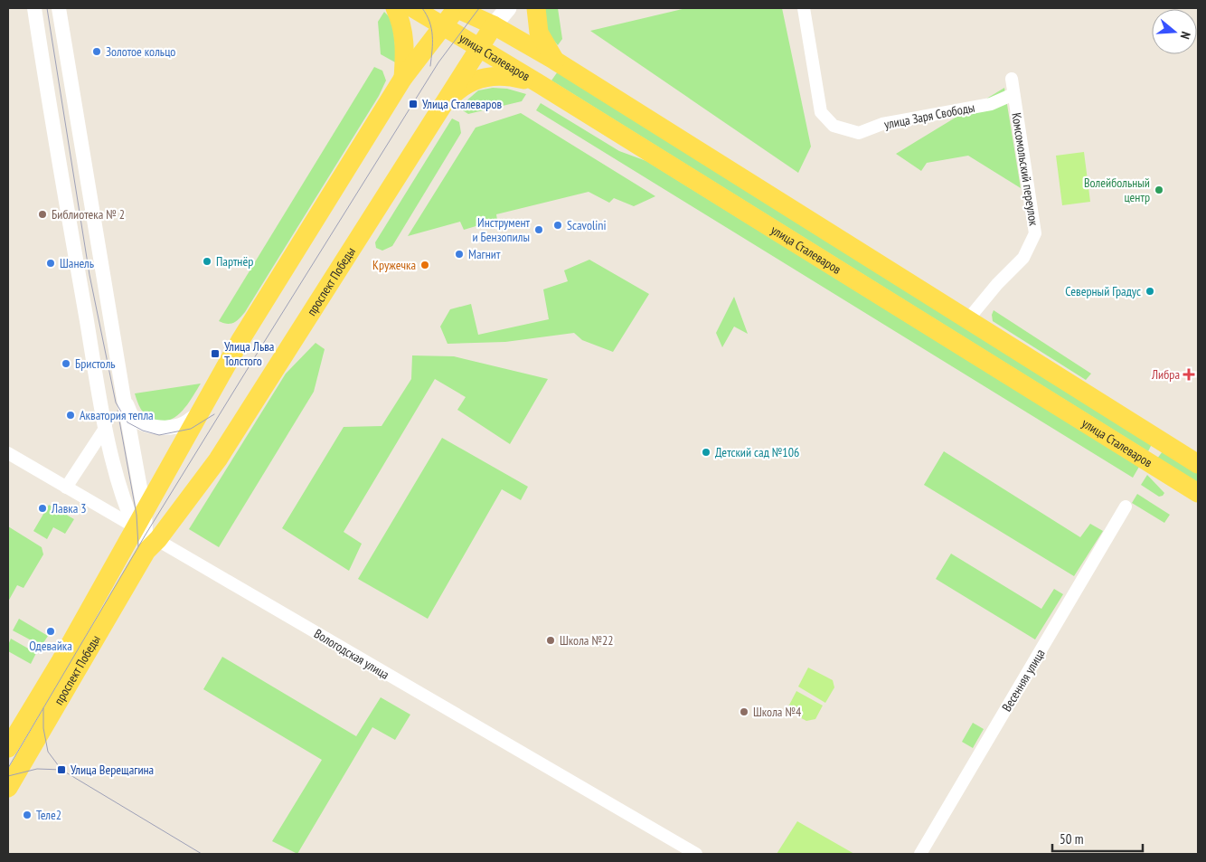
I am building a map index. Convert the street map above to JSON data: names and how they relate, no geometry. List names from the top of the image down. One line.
{"streets":{"main road":["улица Сталеваров","проспект Победы"],"street":["улица Заря Свободы","Комсомольский переулок","Вологодская улица","Весенняя улица"]},"crossings":[["улица Сталеваров","Комсомольский переулок"],["улица Сталеваров","проспект Победы"],["улица Заря Свободы","Комсомольский переулок"],["проспект Победы","Вологодская улица"]],"places":{"other":["Золотое кольцо","Волейбольный центр","Библиотека № 2","Scavolini","Инструмент и Бензопилы","Магнит","Партнёр","Шанель","Кружечка","Северный Градус","Бристоль","Акватория тепла","Детский сад №106","Лавка 3","Одевайка","Школа №22","Школа №4","Теле2"],"transit":["Улица Сталеваров","Улица Льва Толстого","Улица Верещагина"],"health":["Либра"]},"scale_bar":"50 m","north":"right"}
